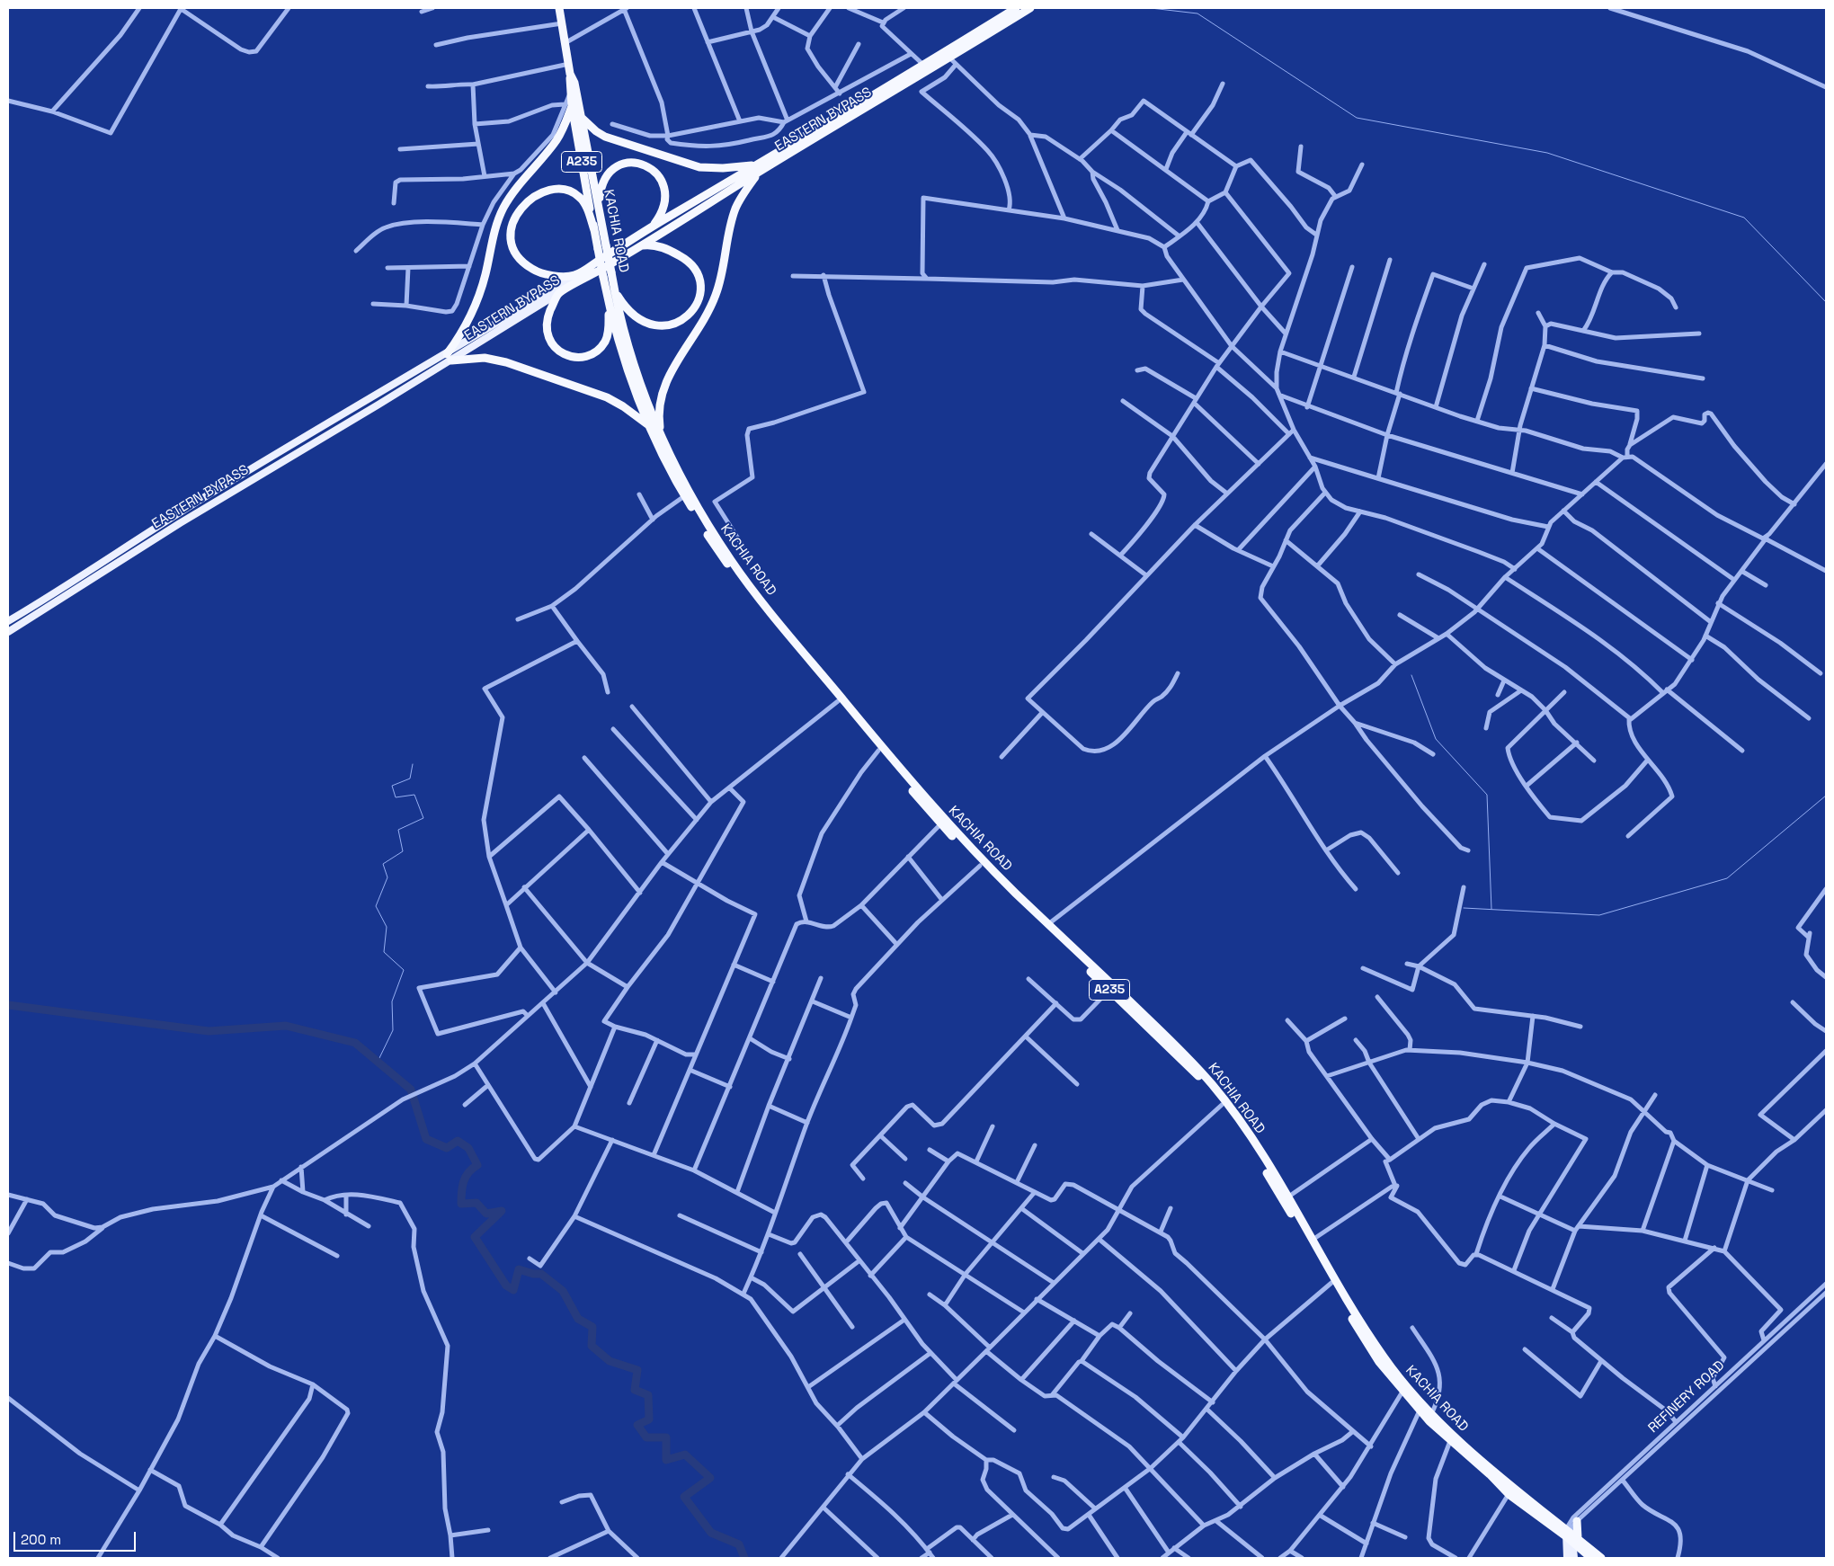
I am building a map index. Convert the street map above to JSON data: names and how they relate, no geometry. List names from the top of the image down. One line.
{"streets":{"highway":["EASTERN BYPASS","A235","KACHIA ROAD"],"street":["REFINERY ROAD"]},"crossings":[["A235","KACHIA ROAD"],["KACHIA ROAD","REFINERY ROAD"]],"scale_bar":"200 m"}
